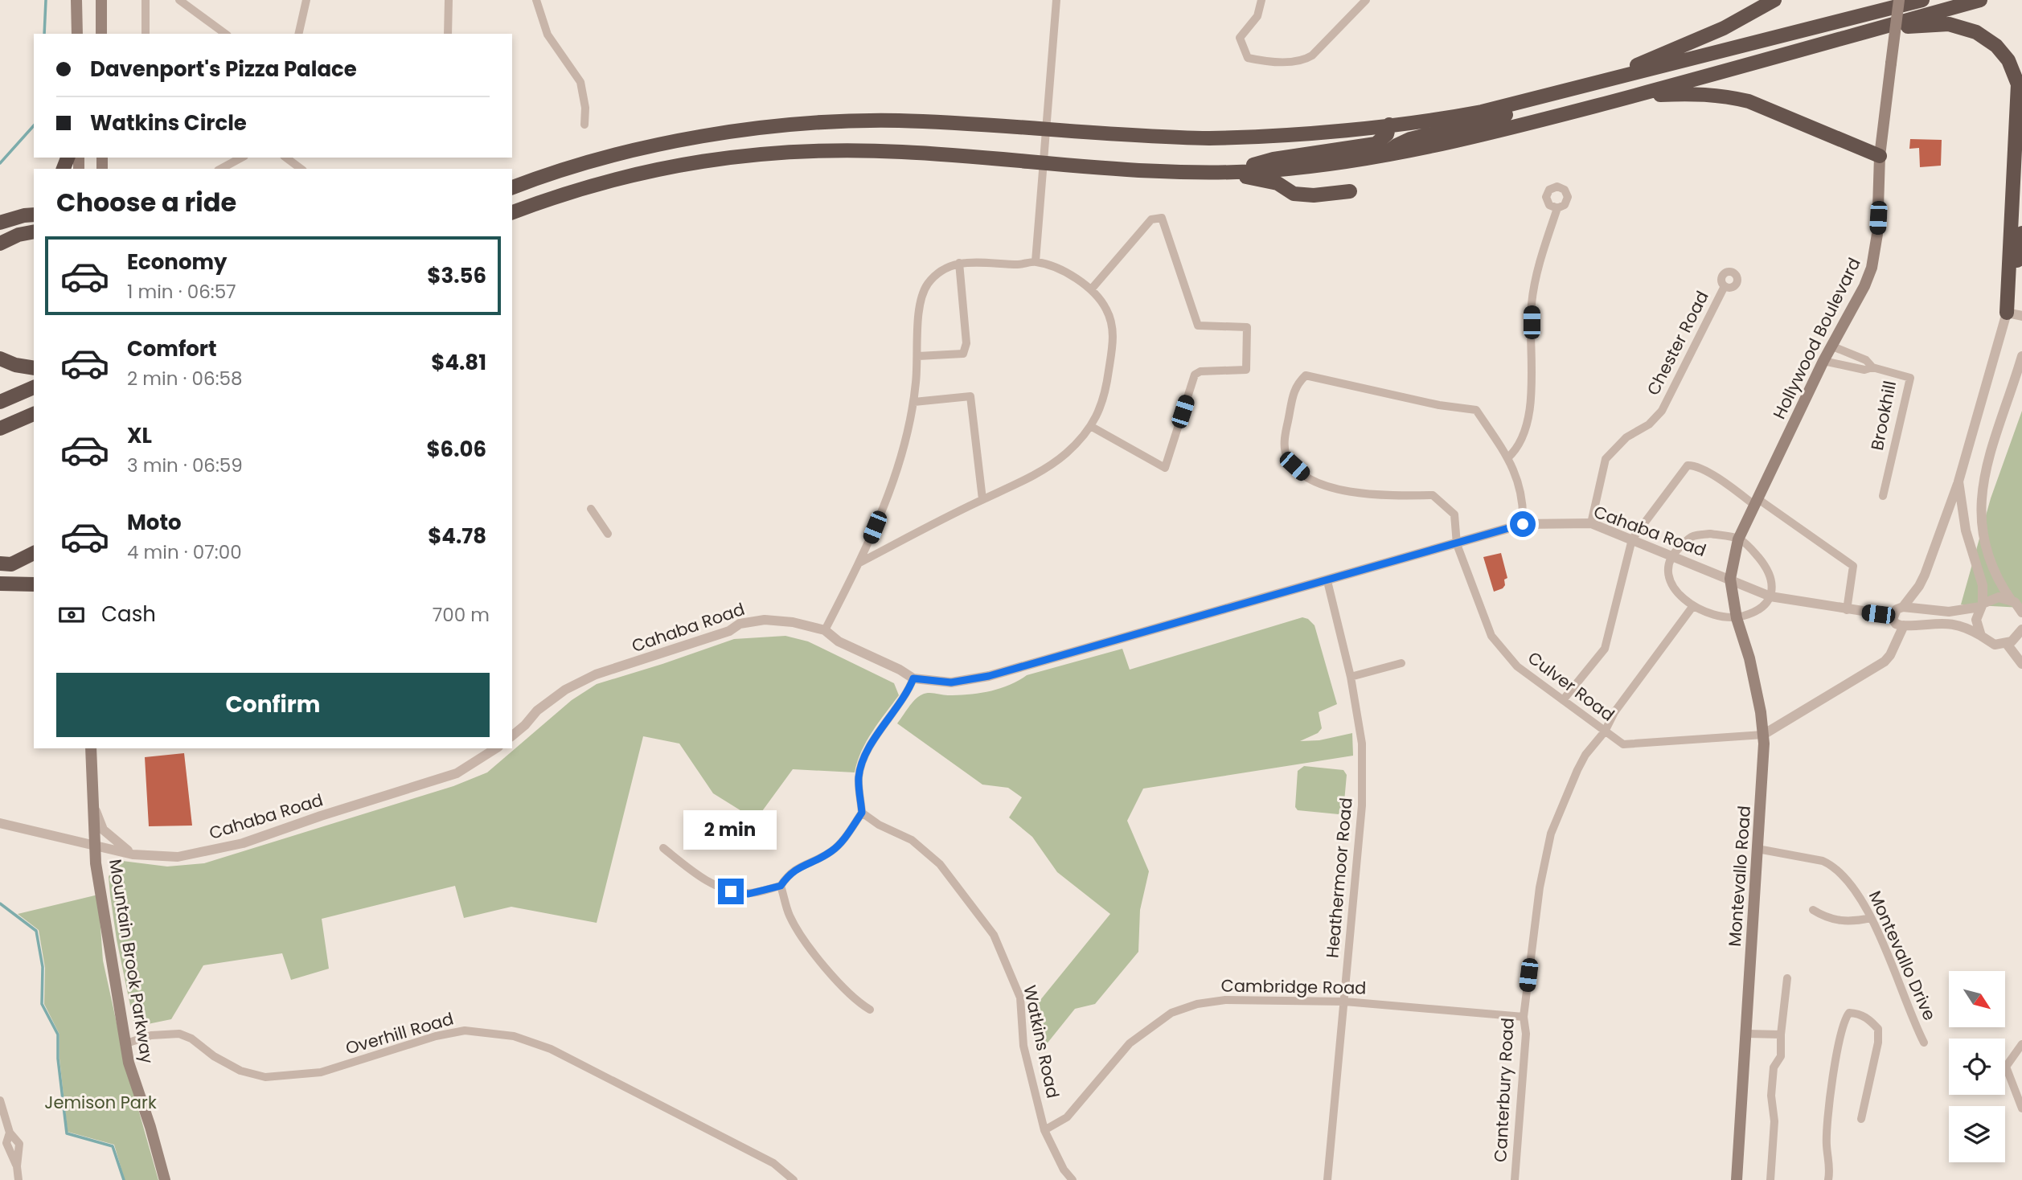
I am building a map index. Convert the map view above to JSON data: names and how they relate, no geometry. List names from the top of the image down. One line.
{"streets":{"main road":["Hollywood Boulevard","Montevallo Road","Mountain Brook Parkway"],"street":["Chester Road","Brookhill","Cahaba Road","Culver Road","Heathermoor Road","Montevallo Drive","Cambridge Road","Overhill Road","Watkins Road","Canterbury Road"]},"crossings":[["Hollywood Boulevard","Brookhill"],["Hollywood Boulevard","Cahaba Road"],["Hollywood Boulevard","Montevallo Road"],["Chester Road","Cahaba Road"],["Cahaba Road","Culver Road"],["Cahaba Road","Montevallo Road"],["Cahaba Road","Heathermoor Road"],["Cahaba Road","Mountain Brook Parkway"],["Culver Road","Montevallo Road"],["Culver Road","Canterbury Road"],["Montevallo Road","Montevallo Drive"],["Heathermoor Road","Cambridge Road"],["Mountain Brook Parkway","Overhill Road"],["Cambridge Road","Watkins Road"],["Cambridge Road","Canterbury Road"]],"parks":["Jemison Park"],"north":"bottom right","page":{"banner":["Davenport's Pizza Palace","Watkins Circle"],"heading":"Choose a ride","list":[{"name":"Economy","note":"1 min · 06:57","value":"$3.56"},{"name":"Comfort","note":"2 min · 06:58","value":"$4.81"},{"name":"XL","note":"3 min · 06:59","value":"$6.06"},{"name":"Moto","note":"4 min · 07:00","value":"$4.78"}],"pay":["Cash","700 m"],"buttons":"Confirm","bubble":"2 min"}}
